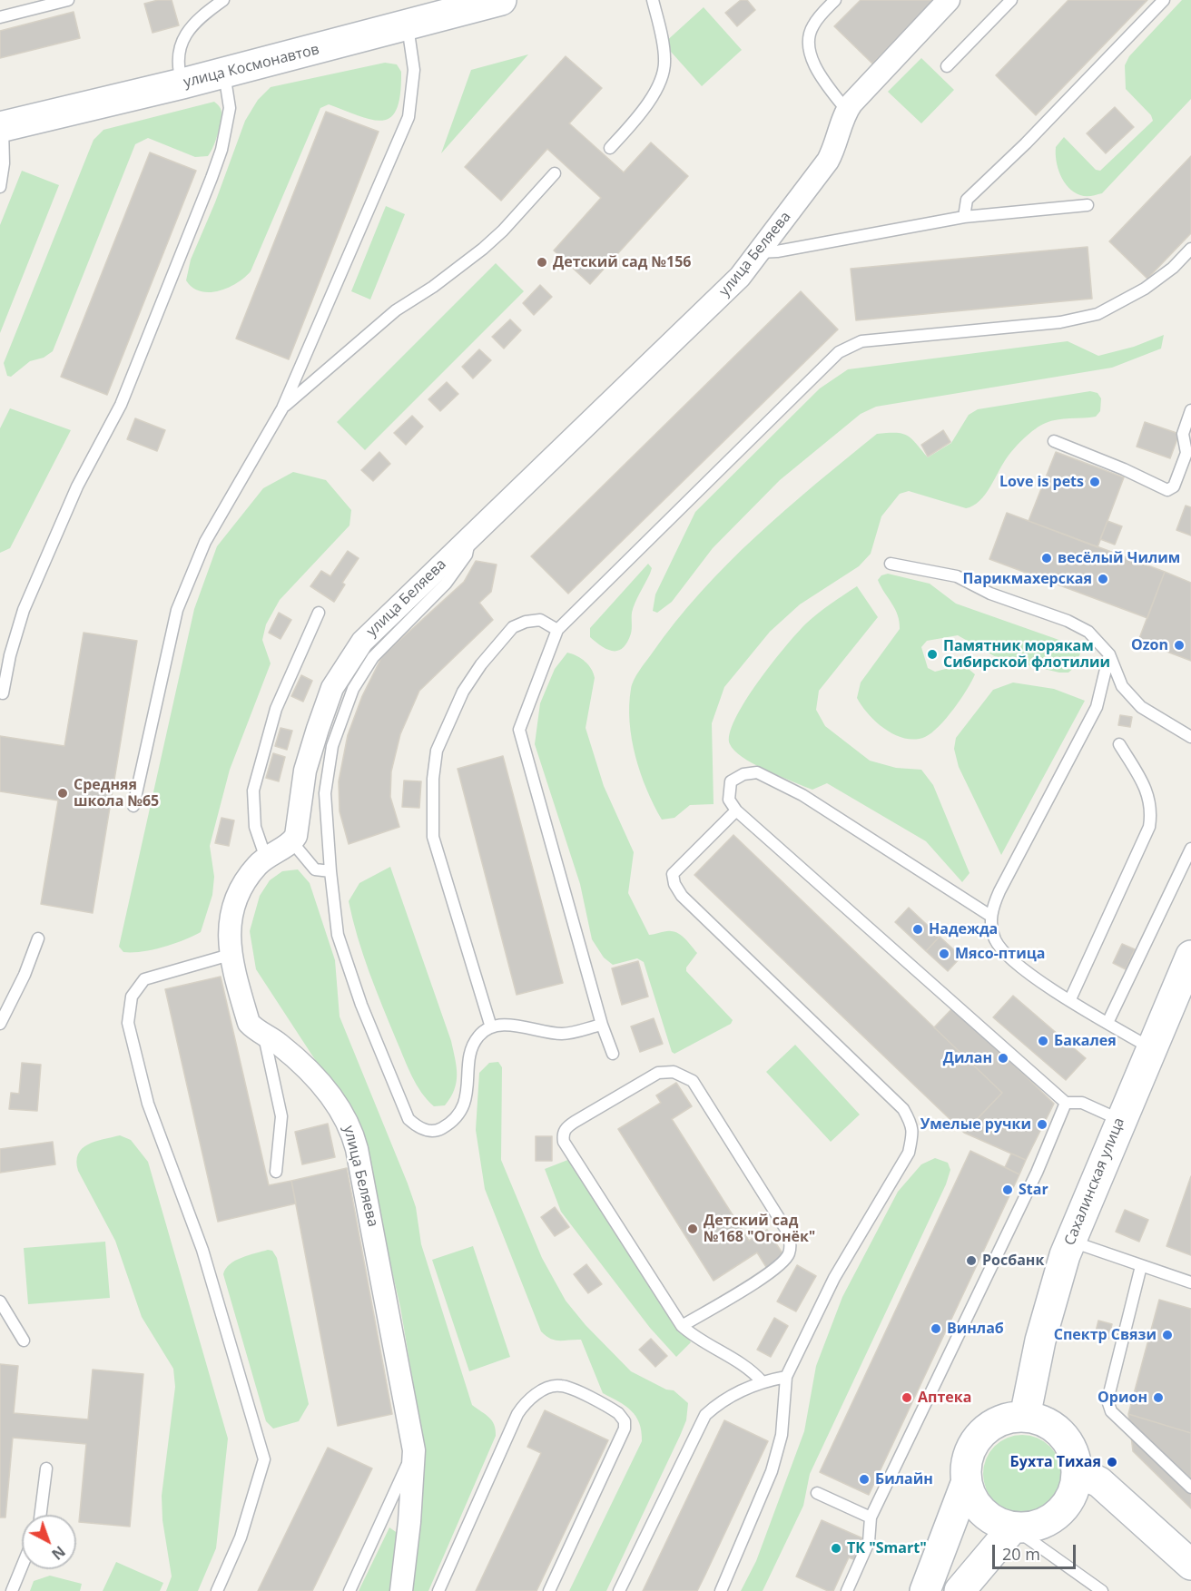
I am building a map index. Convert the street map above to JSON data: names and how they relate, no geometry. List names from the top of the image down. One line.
{"streets":{"main road":["улица Космонавтов","Сахалинская улица"],"street":["улица Беляева"]},"places":["Детский сад №156","Love is pets","весёлый Чилим","Парикмахерская","Ozon","Памятник морякам Сибирской флотилии","Средняя школа №65","Надежда","Мясо-птица","Бакалея","Дилан","Умелые ручки","Star","Детский сад №168 \"Огонёк\"","Росбанк","Винлаб","Спектр Связи","Аптека","Орион","Бухта Тихая","Билайн","ТК \"Smart\""],"scale_bar":"20 m","north":"bottom right"}
